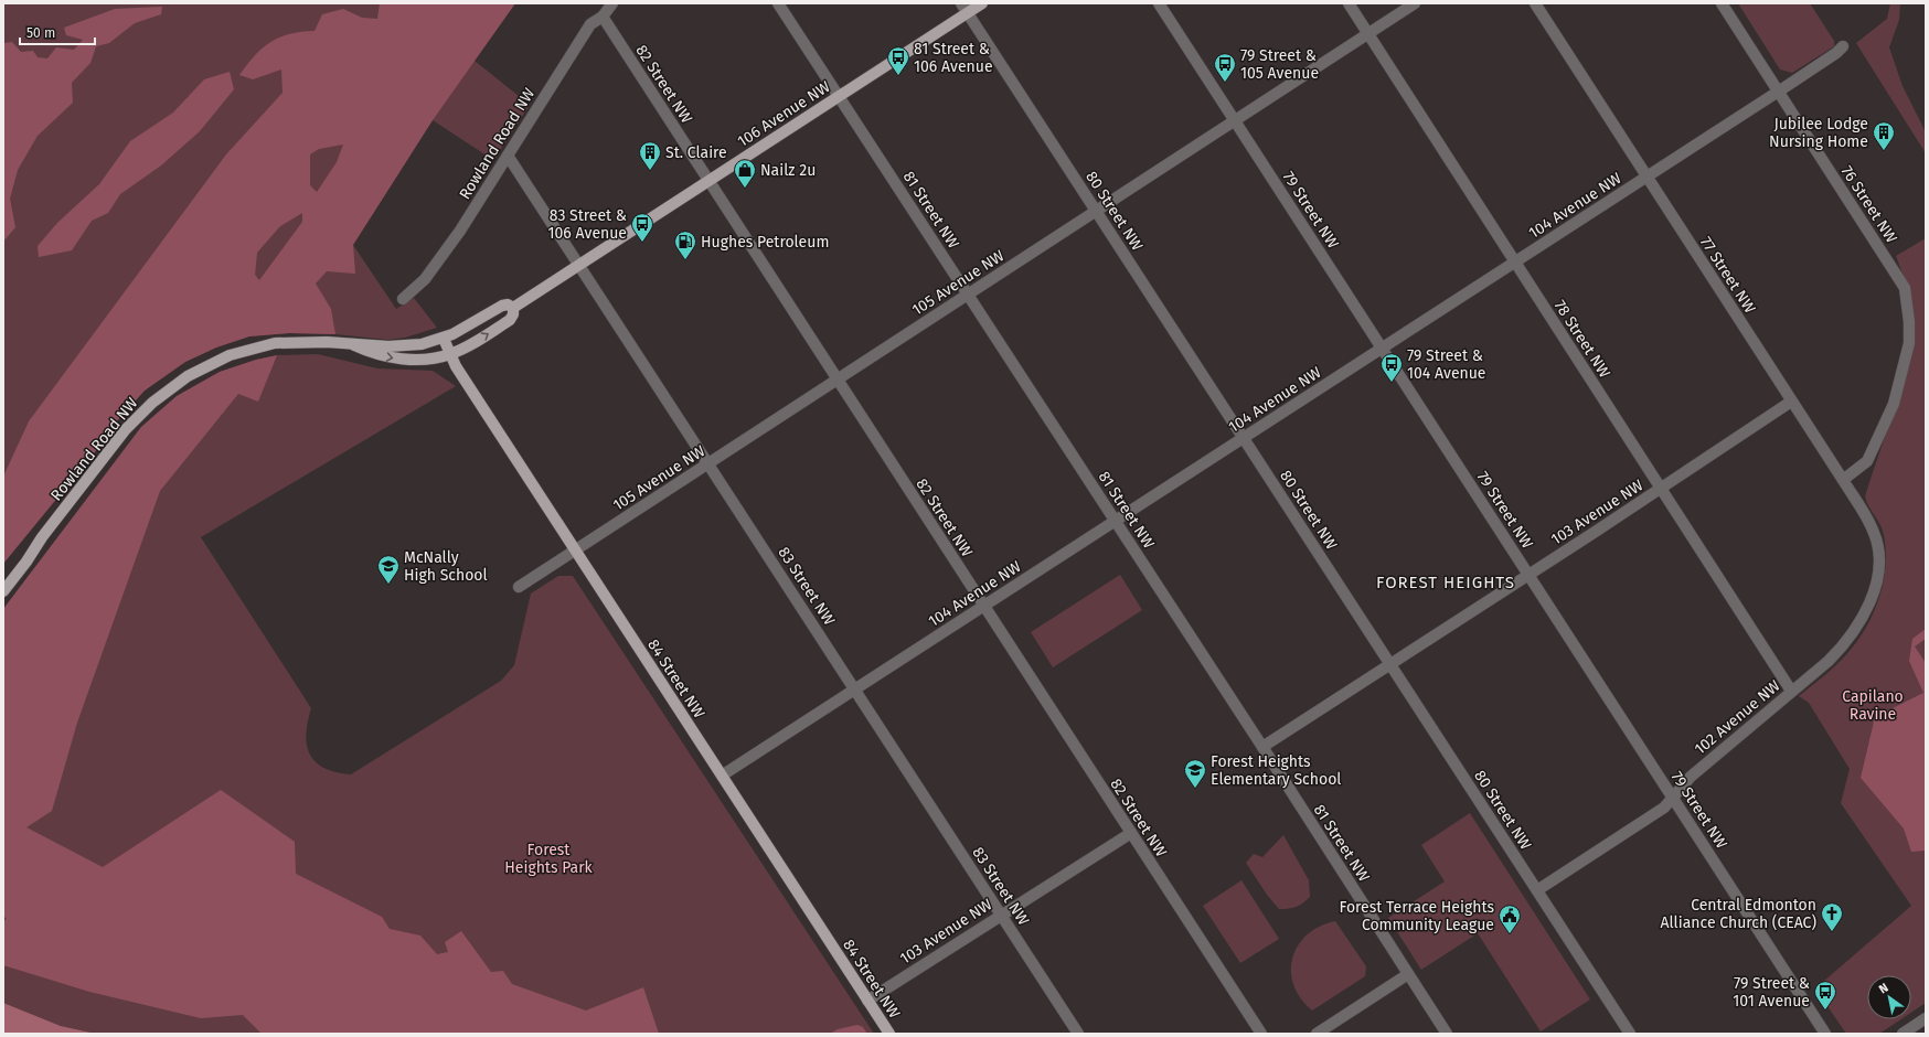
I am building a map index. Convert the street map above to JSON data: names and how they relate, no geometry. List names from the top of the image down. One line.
{"streets":{"main road":["106 Avenue NW","Rowland Road NW","84 Street NW"],"street":["82 Street NW","76 Street NW","104 Avenue NW","81 Street NW","79 Street NW","80 Street NW","77 Street NW","105 Avenue NW","78 Street NW","103 Avenue NW","83 Street NW","102 Avenue NW"]},"crossings":[["82 Street NW","106 Avenue NW"],["82 Street NW","Rowland Road NW"],["82 Street NW","104 Avenue NW"],["82 Street NW","105 Avenue NW"],["82 Street NW","103 Avenue NW"],["106 Avenue NW","Rowland Road NW"],["106 Avenue NW","81 Street NW"],["106 Avenue NW","80 Street NW"],["106 Avenue NW","83 Street NW"],["106 Avenue NW","84 Street NW"],["Rowland Road NW","83 Street NW"],["Rowland Road NW","84 Street NW"],["76 Street NW","104 Avenue NW"],["76 Street NW","77 Street NW"],["104 Avenue NW","81 Street NW"],["104 Avenue NW","79 Street NW"],["104 Avenue NW","80 Street NW"],["104 Avenue NW","77 Street NW"],["104 Avenue NW","78 Street NW"],["104 Avenue NW","83 Street NW"],["104 Avenue NW","84 Street NW"],["81 Street NW","105 Avenue NW"],["81 Street NW","103 Avenue NW"],["79 Street NW","105 Avenue NW"],["79 Street NW","103 Avenue NW"],["79 Street NW","102 Avenue NW"],["80 Street NW","105 Avenue NW"],["80 Street NW","103 Avenue NW"],["80 Street NW","102 Avenue NW"],["77 Street NW","103 Avenue NW"],["77 Street NW","102 Avenue NW"],["105 Avenue NW","78 Street NW"],["105 Avenue NW","83 Street NW"],["105 Avenue NW","84 Street NW"],["78 Street NW","103 Avenue NW"],["78 Street NW","102 Avenue NW"],["103 Avenue NW","83 Street NW"],["103 Avenue NW","84 Street NW"]],"districts":["FOREST HEIGHTS"],"parks":["Capilano Ravine","Forest Heights Park"],"places":{"bus stop":["81 Street & 106 Avenue","79 Street & 105 Avenue","83 Street & 106 Avenue","79 Street & 104 Avenue","79 Street & 101 Avenue"],"building":["Jubilee Lodge Nursing Home","St. Claire"],"shop":["Nailz 2u"],"fuel station":["Hughes Petroleum"],"school or university":["McNally High School","Forest Heights Elementary School"],"church":["Central Edmonton Alliance Church (CEAC)"],"public building":["Forest Terrace Heights Community League"]},"scale_bar":"50 m","north":"top left"}
